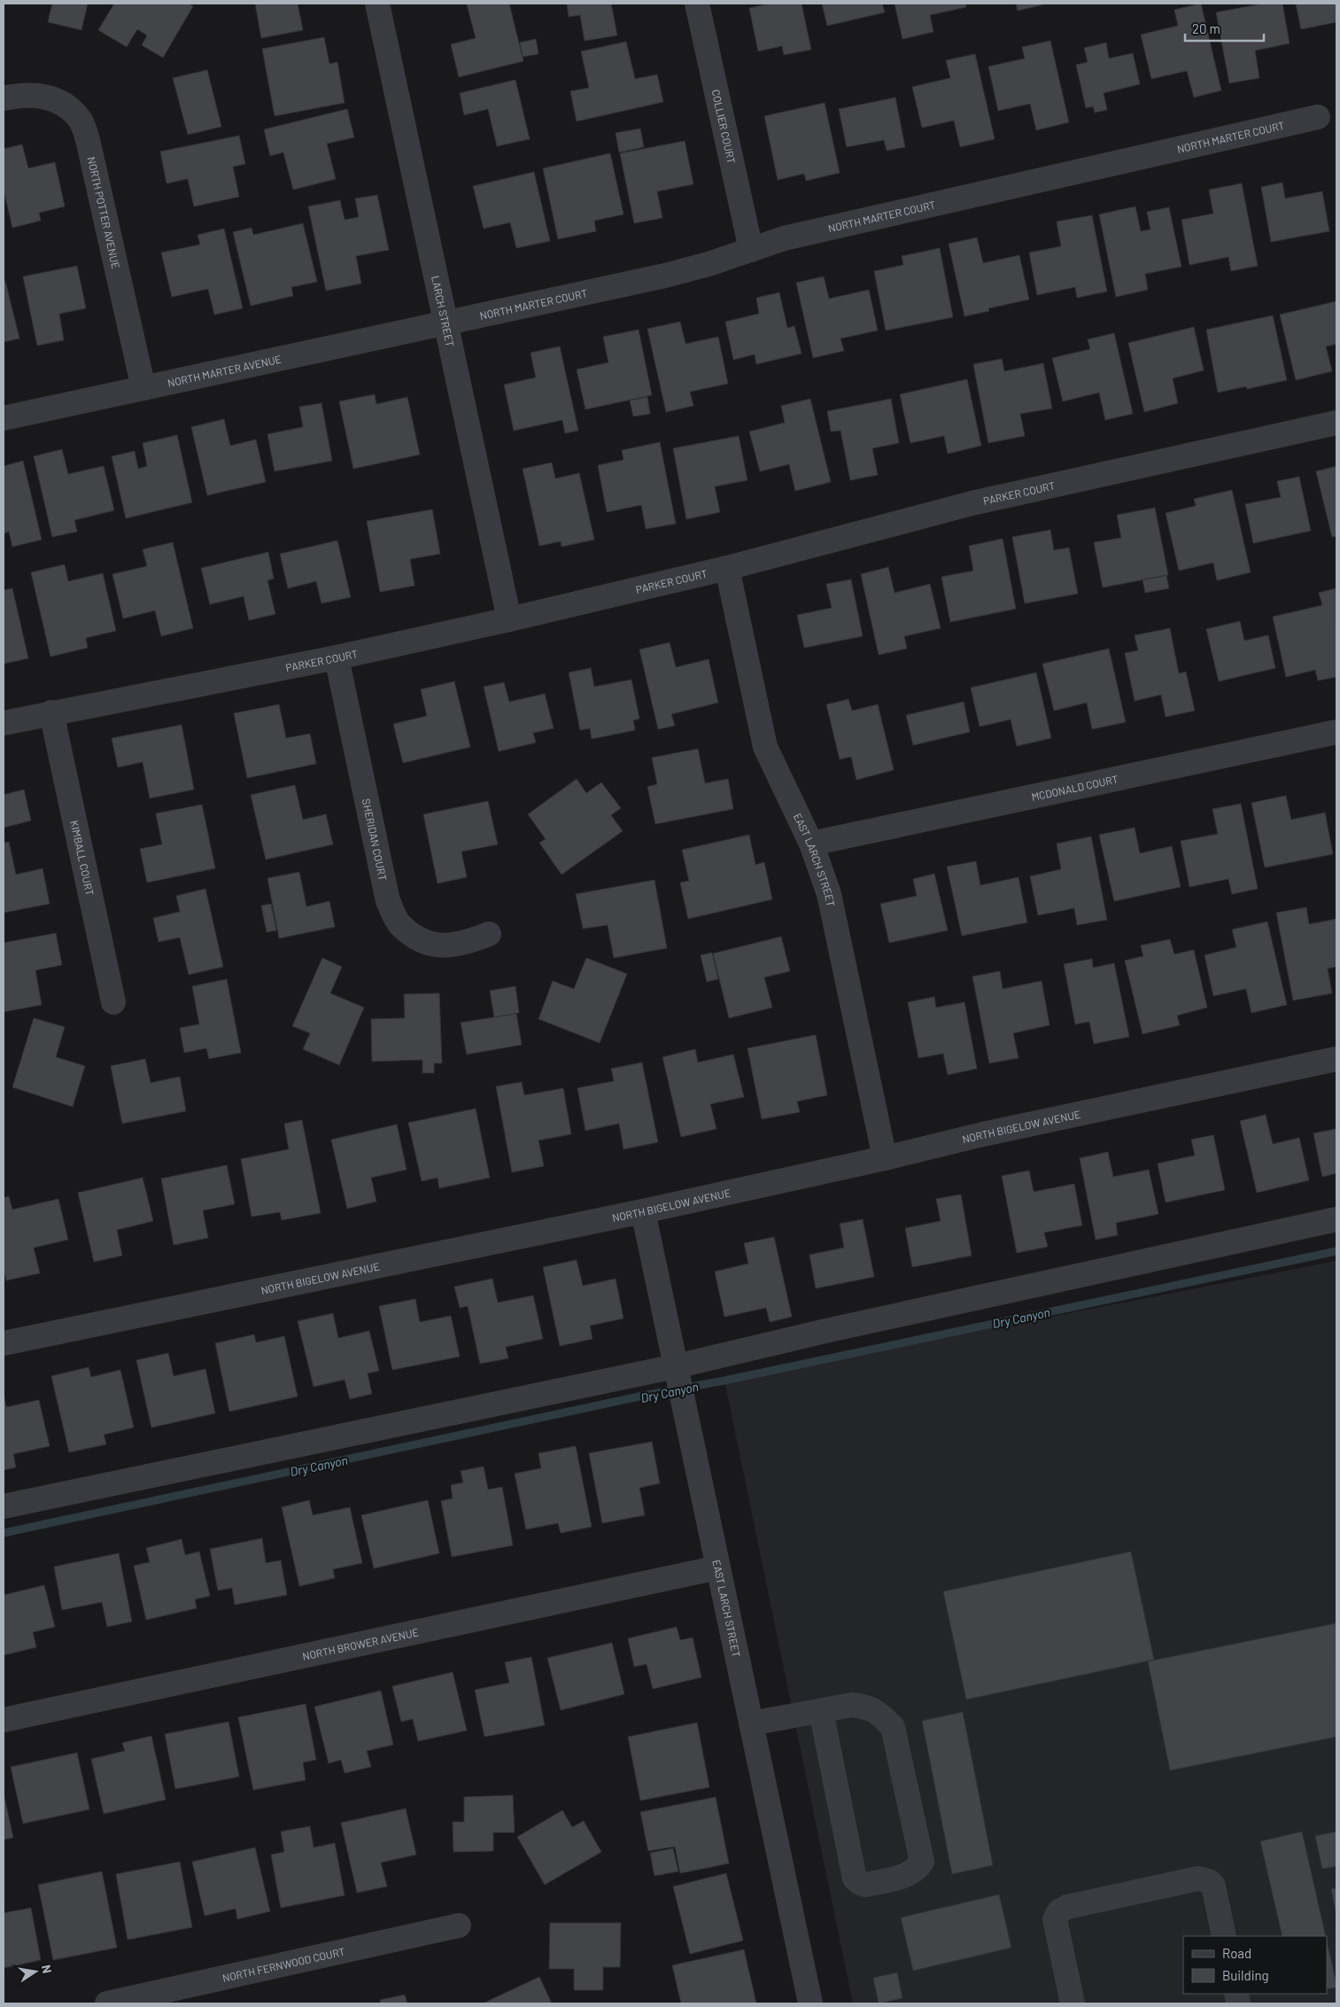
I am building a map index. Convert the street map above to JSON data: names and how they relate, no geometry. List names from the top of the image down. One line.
{"streets":{"street":["COLLIER COURT","NORTH MARTER COURT","NORTH POTTER AVENUE","LARCH STREET","NORTH MARTER AVENUE","PARKER COURT","MCDONALD COURT","SHERIDAN COURT","KIMBALL COURT","EAST LARCH STREET","NORTH BIGELOW AVENUE","NORTH BROWER AVENUE","NORTH FERNWOOD COURT"]},"crossings":[["COLLIER COURT","NORTH MARTER COURT"],["NORTH MARTER COURT","LARCH STREET"],["NORTH MARTER COURT","NORTH MARTER AVENUE"],["NORTH POTTER AVENUE","NORTH MARTER AVENUE"],["LARCH STREET","NORTH MARTER AVENUE"],["LARCH STREET","PARKER COURT"],["PARKER COURT","SHERIDAN COURT"],["PARKER COURT","KIMBALL COURT"],["PARKER COURT","EAST LARCH STREET"],["MCDONALD COURT","EAST LARCH STREET"],["EAST LARCH STREET","NORTH BIGELOW AVENUE"],["EAST LARCH STREET","NORTH BROWER AVENUE"]],"water":["Dry Canyon"],"legend":["Road","Building"],"scale_bar":"20 m","north":"right"}
